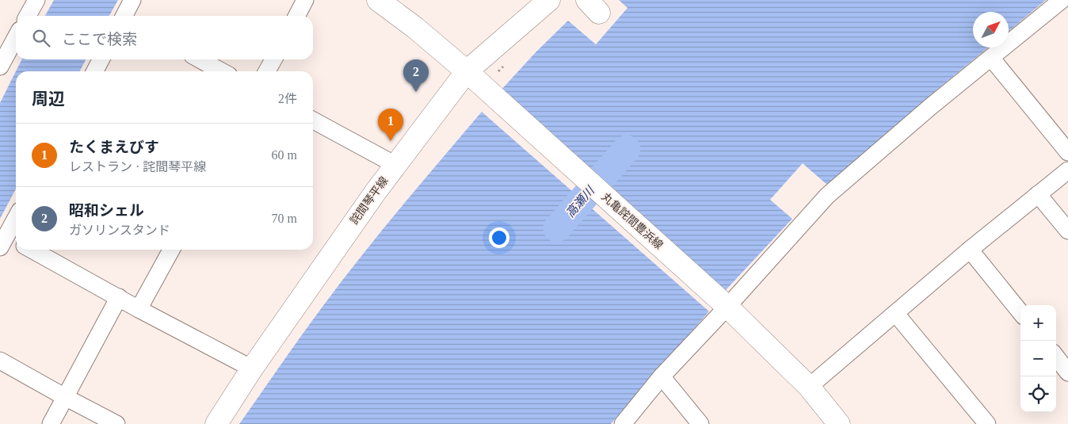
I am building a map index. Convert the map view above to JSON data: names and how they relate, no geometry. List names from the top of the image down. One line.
{"streets":{"main road":["詫間琴平線","丸亀詫間豊浜線"]},"crossings":[["詫間琴平線","丸亀詫間豊浜線"]],"water":["高瀬川"],"north":"top right","page":{"search":"ここで検索","pins":["2","1"],"heading":["周辺","2件"],"list":[{"mark":"1","name":"たくまえびす","note":"レストラン · 詫間琴平線","value":"60 m"},{"mark":"2","name":"昭和シェル","note":"ガソリンスタンド","value":"70 m"}],"map_buttons":["+","−"]}}
